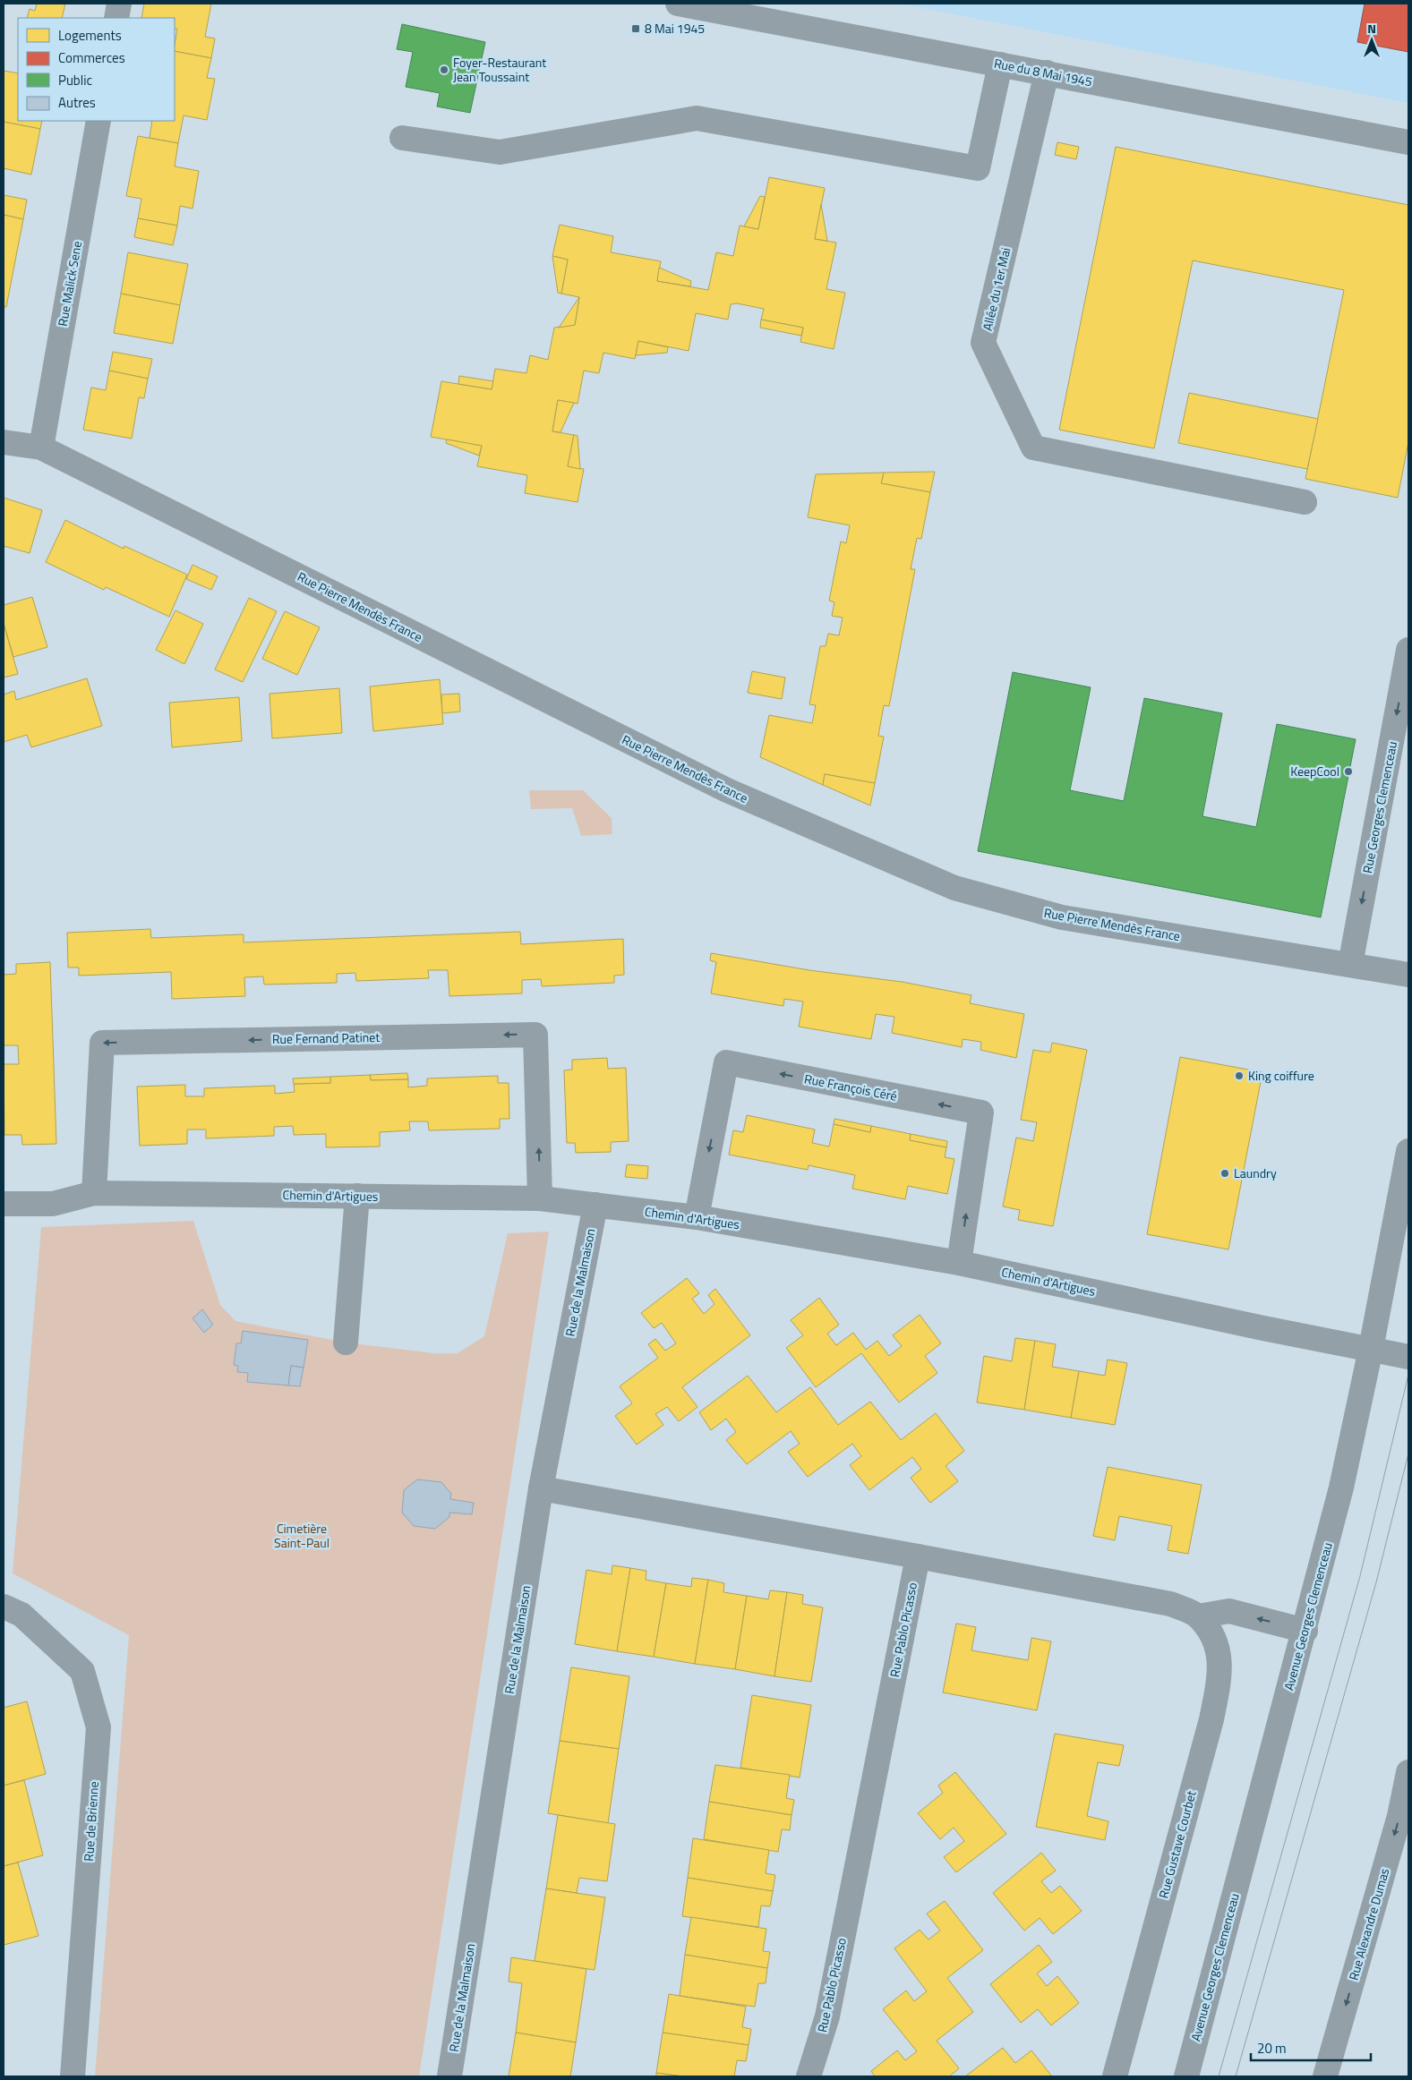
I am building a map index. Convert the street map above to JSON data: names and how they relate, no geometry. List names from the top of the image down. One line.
{"streets":{"street":["Rue du 8 Mai 1945","Rue Malick Sene","Allée du 1er Mai","Rue Pierre Mendès France","Rue Georges Clemenceau","Rue Fernand Patinet","Rue François Céré","Chemin d'Artigues","Rue de la Malmaison","Avenue Georges Clemenceau","Rue Pablo Picasso","Rue de Brienne","Rue Gustave Courbet","Rue Alexandre Dumas"]},"crossings":[["Rue du 8 Mai 1945","Allée du 1er Mai"],["Rue Malick Sene","Rue Pierre Mendès France"],["Rue Pierre Mendès France","Rue Georges Clemenceau"],["Rue Fernand Patinet","Chemin d'Artigues"],["Rue François Céré","Chemin d'Artigues"],["Chemin d'Artigues","Rue de la Malmaison"],["Chemin d'Artigues","Avenue Georges Clemenceau"],["Rue Pablo Picasso","Rue Gustave Courbet"]],"one_way":["Rue Georges Clemenceau","Rue Alexandre Dumas"],"parks":["Cimetière Saint-Paul"],"places":{"transit":["8 Mai 1945"],"other":["Foyer-Restaurant Jean Toussaint","KeepCool","King coiffure","Laundry"]},"legend":["Logements","Commerces","Public","Autres"],"scale_bar":"20 m","north":"top"}
